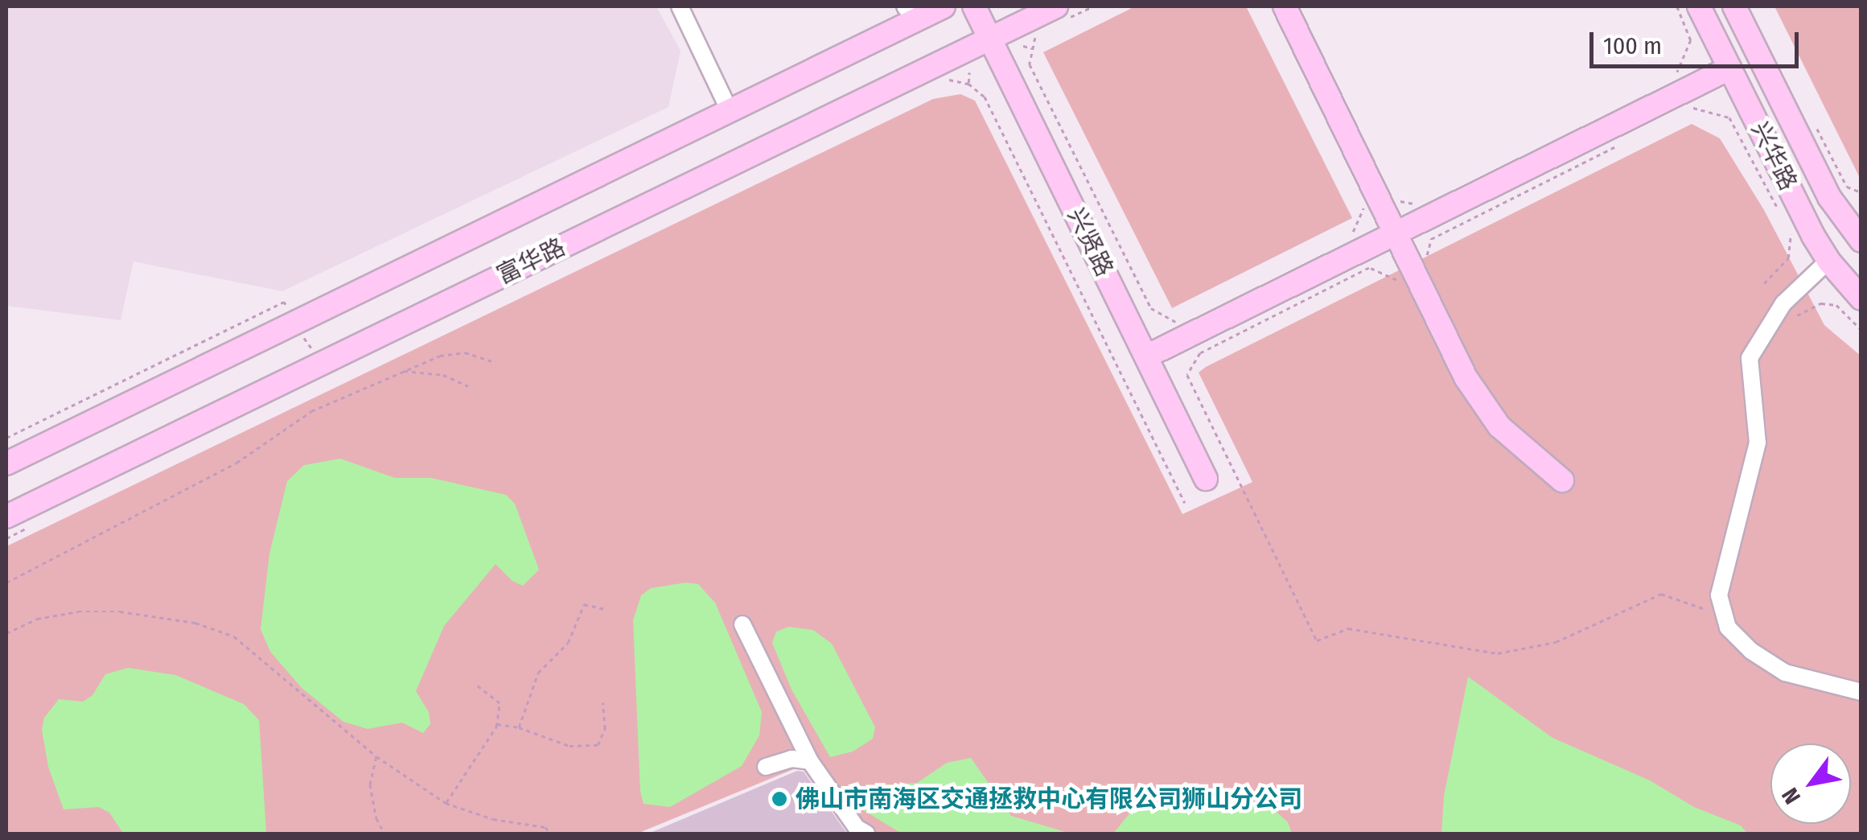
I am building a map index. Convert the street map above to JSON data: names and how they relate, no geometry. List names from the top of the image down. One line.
{"streets":{"street":["兴华路","兴贤路","富华路"]},"crossings":[["兴贤路","富华路"]],"places":["佛山市南海区交通拯救中心有限公司狮山分公司"],"scale_bar":"100 m","north":"bottom left"}
